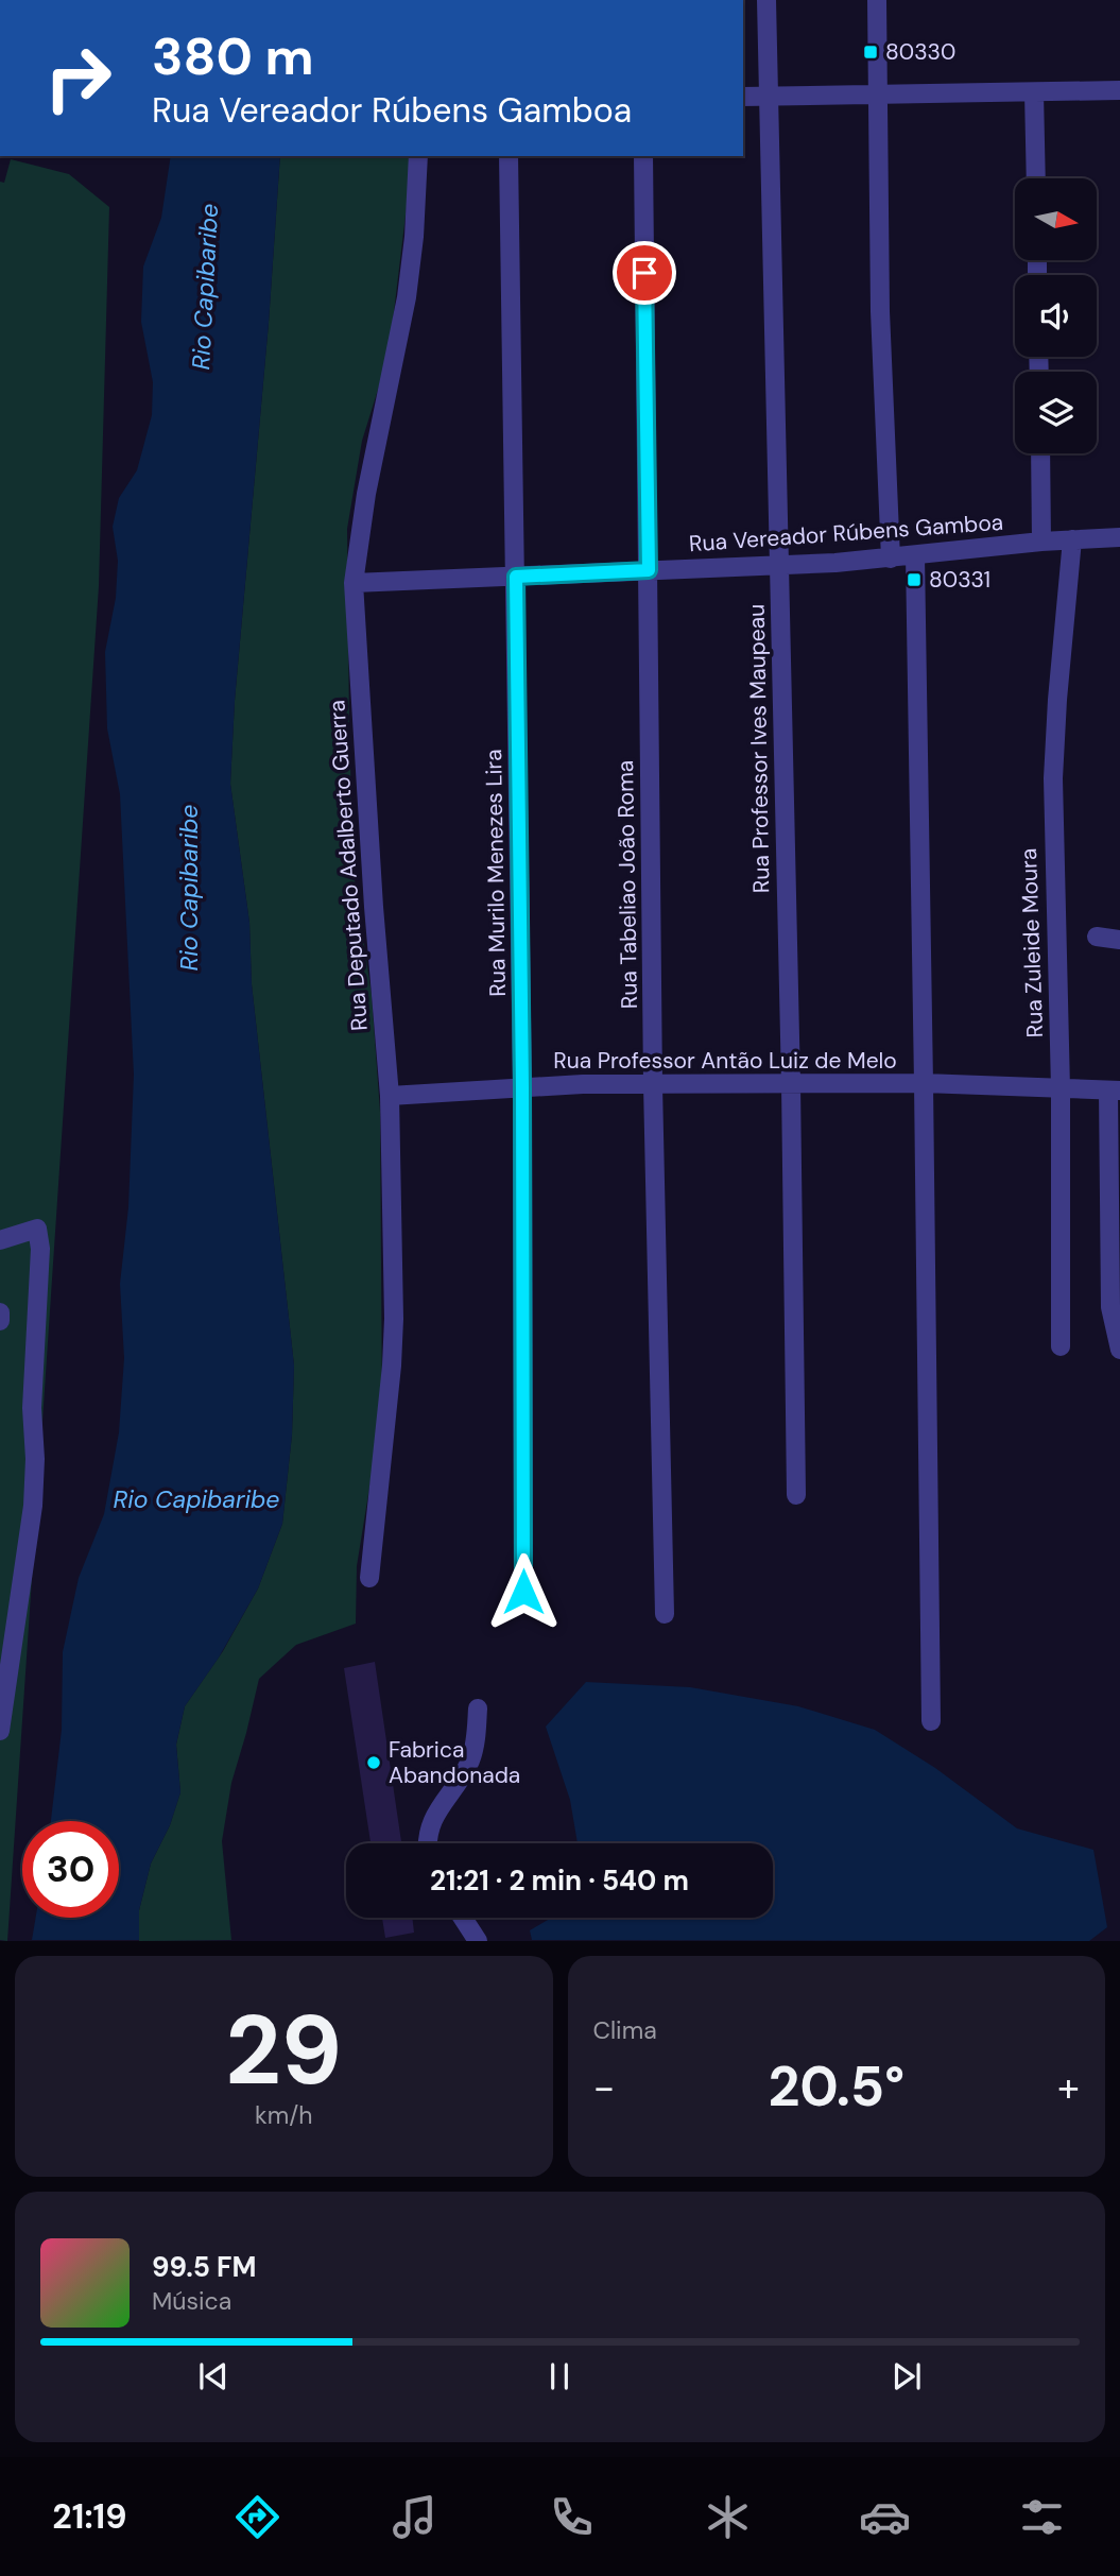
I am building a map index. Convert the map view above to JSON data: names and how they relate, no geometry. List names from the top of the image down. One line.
{"streets":{"street":["Rua Vereador Rúbens Gamboa","Rua Professor Ives Maupeau","Rua Deputado Adalberto Guerra","Rua Murilo Menezes Lira","Rua Tabeliao João Roma","Rua Zuleide Moura","Rua Professor Antão Luiz de Melo"]},"crossings":[["Rua Vereador Rúbens Gamboa","Rua Professor Ives Maupeau"],["Rua Vereador Rúbens Gamboa","Rua Deputado Adalberto Guerra"],["Rua Vereador Rúbens Gamboa","Rua Murilo Menezes Lira"],["Rua Vereador Rúbens Gamboa","Rua Tabeliao João Roma"],["Rua Vereador Rúbens Gamboa","Rua Zuleide Moura"],["Rua Professor Ives Maupeau","Rua Professor Antão Luiz de Melo"],["Rua Deputado Adalberto Guerra","Rua Professor Antão Luiz de Melo"],["Rua Murilo Menezes Lira","Rua Professor Antão Luiz de Melo"],["Rua Tabeliao João Roma","Rua Professor Antão Luiz de Melo"],["Rua Zuleide Moura","Rua Professor Antão Luiz de Melo"]],"water":["Rio Capibaribe"],"places":{"transit":["80330","80331"],"other":["Fabrica Abandonada"]},"north":"right","page":{"turn":["380 m","Rua Vereador Rúbens Gamboa"],"limit":"30","trip":"21:21 · 2 min · 540 m","tile":[["29","km/h"],"Clima"],"heat":["−","20.5°","+"],"song":["99.5 FM","Música"],"tabs":"21:19"}}
